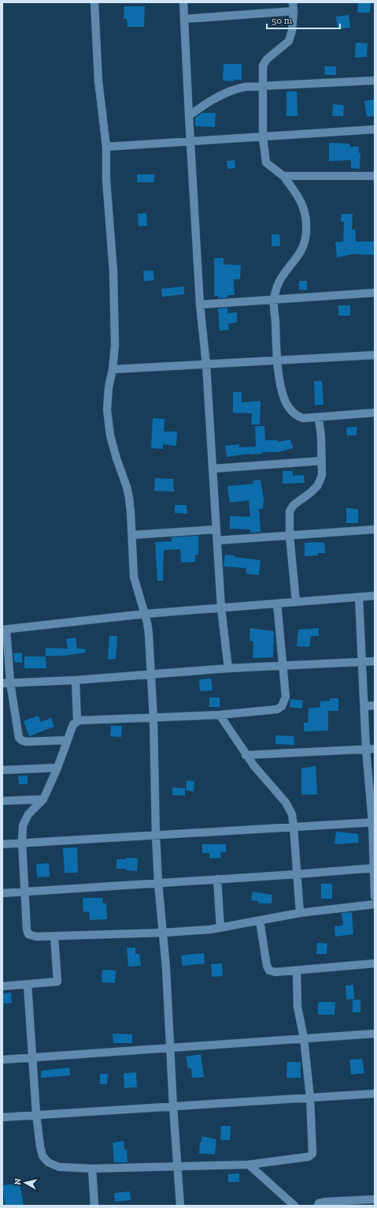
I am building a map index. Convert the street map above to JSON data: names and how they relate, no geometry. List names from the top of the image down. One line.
{"scale_bar":"50 m","north":"left"}
